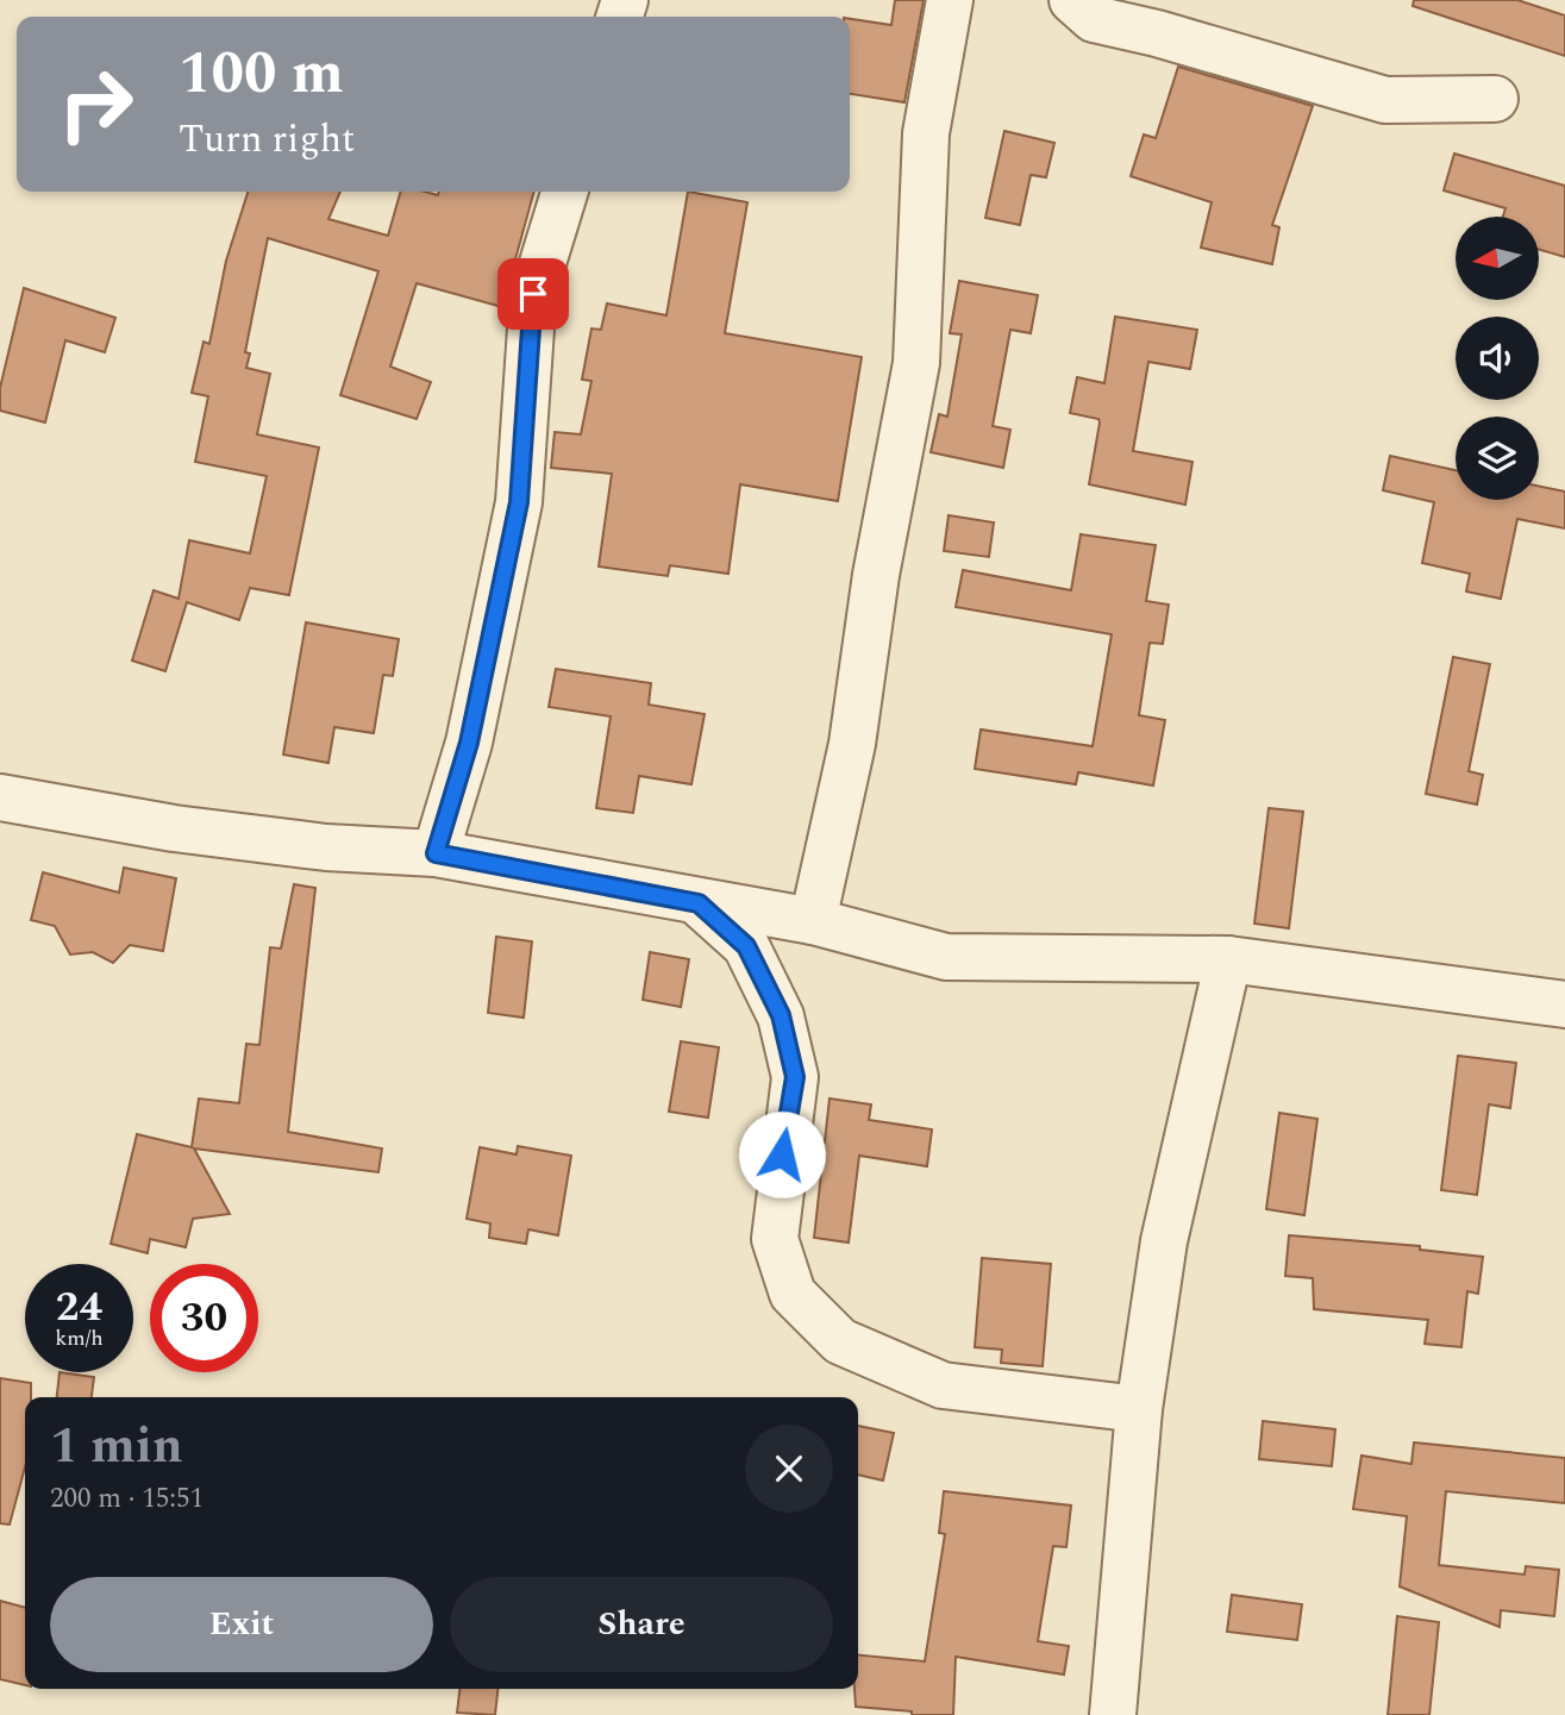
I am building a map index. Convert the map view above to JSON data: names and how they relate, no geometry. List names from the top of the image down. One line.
{"north":"left","page":{"turn":["100 m","Turn right"],"speed":"24 km/h","limit":"30","heading":["1 min","200 m · 15:51"],"buttons":["Exit","Share"]}}
